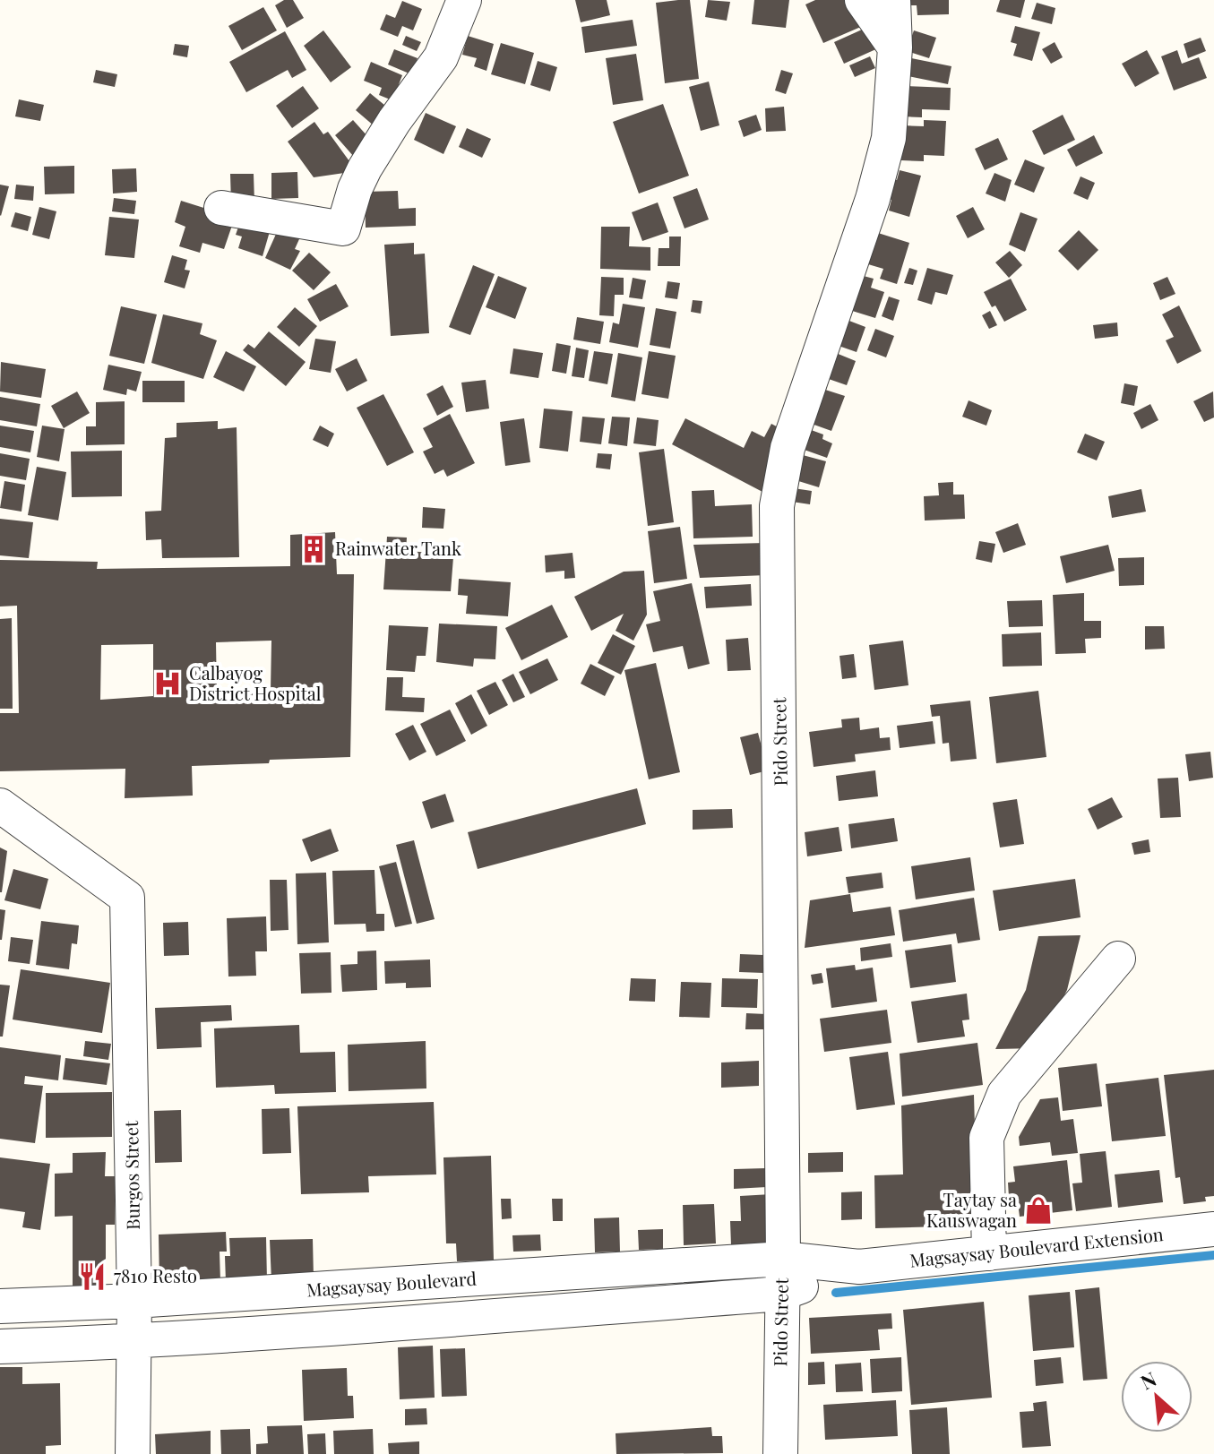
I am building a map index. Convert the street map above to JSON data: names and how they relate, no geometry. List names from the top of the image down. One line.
{"streets":{"street":["Pido Street","Burgos Street","Magsaysay Boulevard Extension","Magsaysay Boulevard"]},"crossings":[["Pido Street","Magsaysay Boulevard Extension"],["Pido Street","Magsaysay Boulevard"],["Burgos Street","Magsaysay Boulevard"],["Magsaysay Boulevard Extension","Magsaysay Boulevard"]],"places":{"building":["Rainwater Tank"],"hospital":["Calbayog District Hospital"],"shop":["Taytay sa Kauswagan"],"restaurant":["7810 Resto"]},"north":"top left"}
